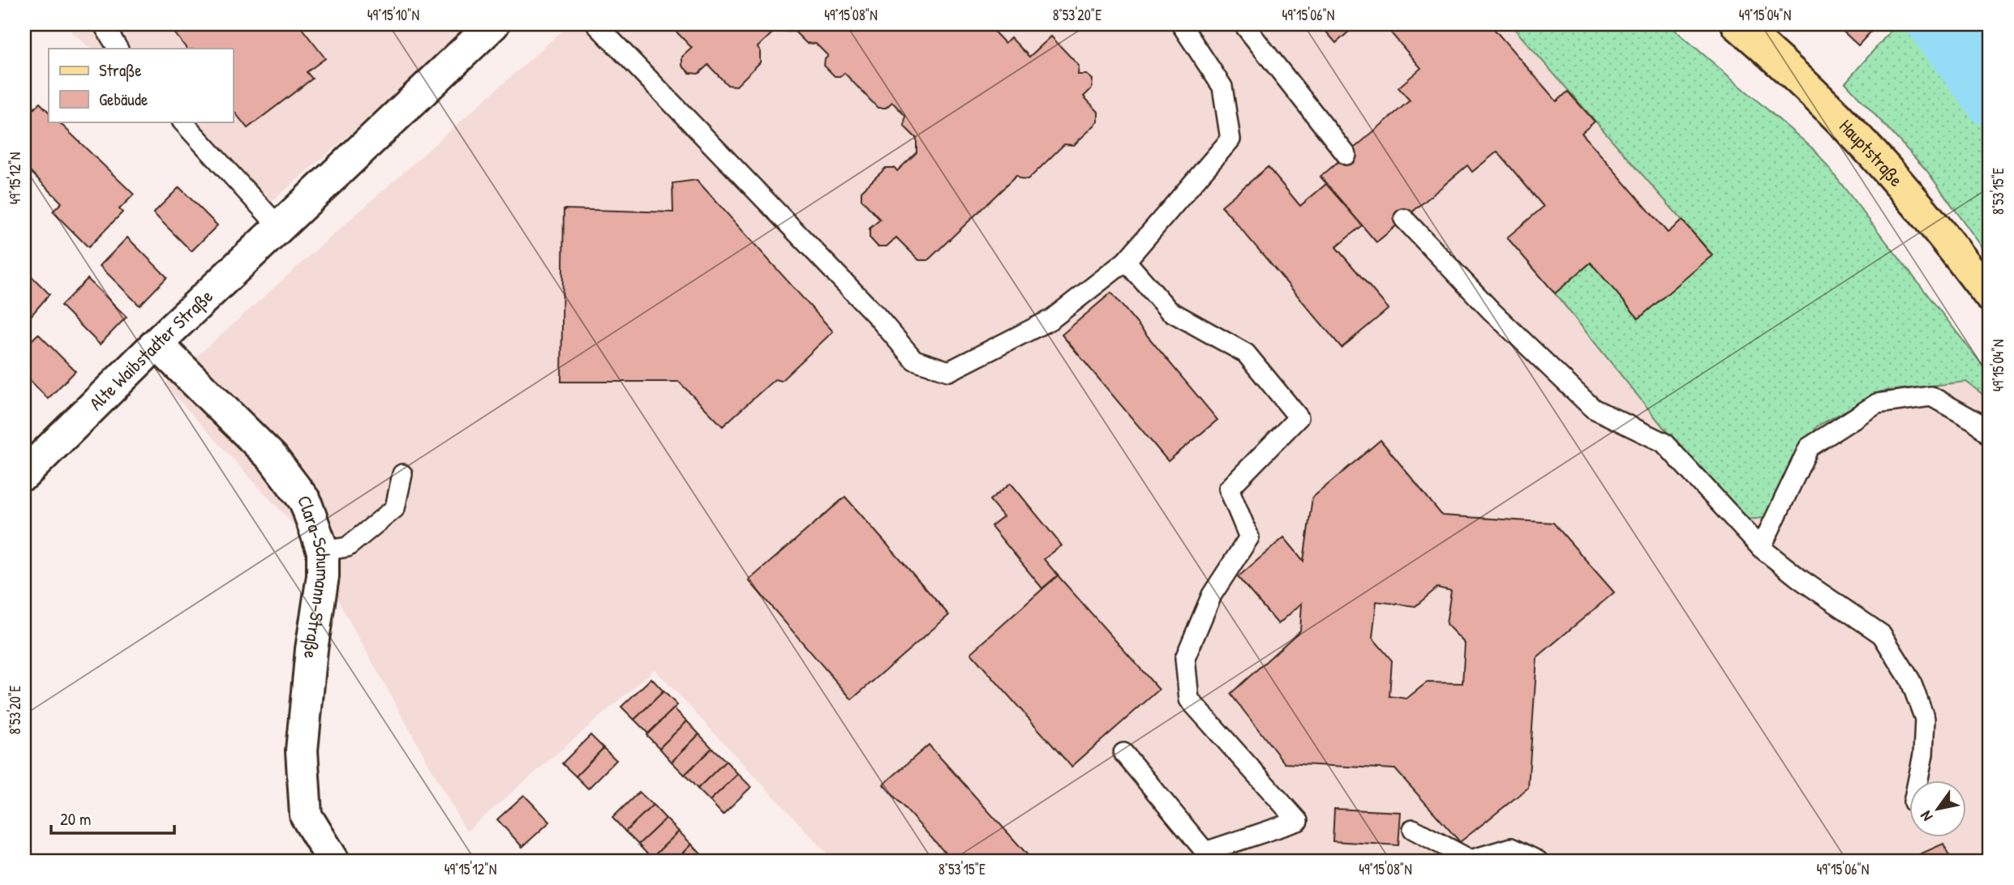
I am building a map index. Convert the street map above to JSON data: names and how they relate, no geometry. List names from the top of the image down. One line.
{"streets":{"main road":["Hauptstraße"],"street":["Alte Waibstadter Straße","Clara-Schumann-Straße"]},"crossings":[["Alte Waibstadter Straße","Clara-Schumann-Straße"]],"legend":["Straße","Gebäude"],"scale_bar":"20 m","north":"bottom left","coordinates":["49°15'10\"N","49°15'08\"N","8°53'20\"E","49°15'06\"N","49°15'04\"N","49°15'12\"N","8°53'15\"E"]}
